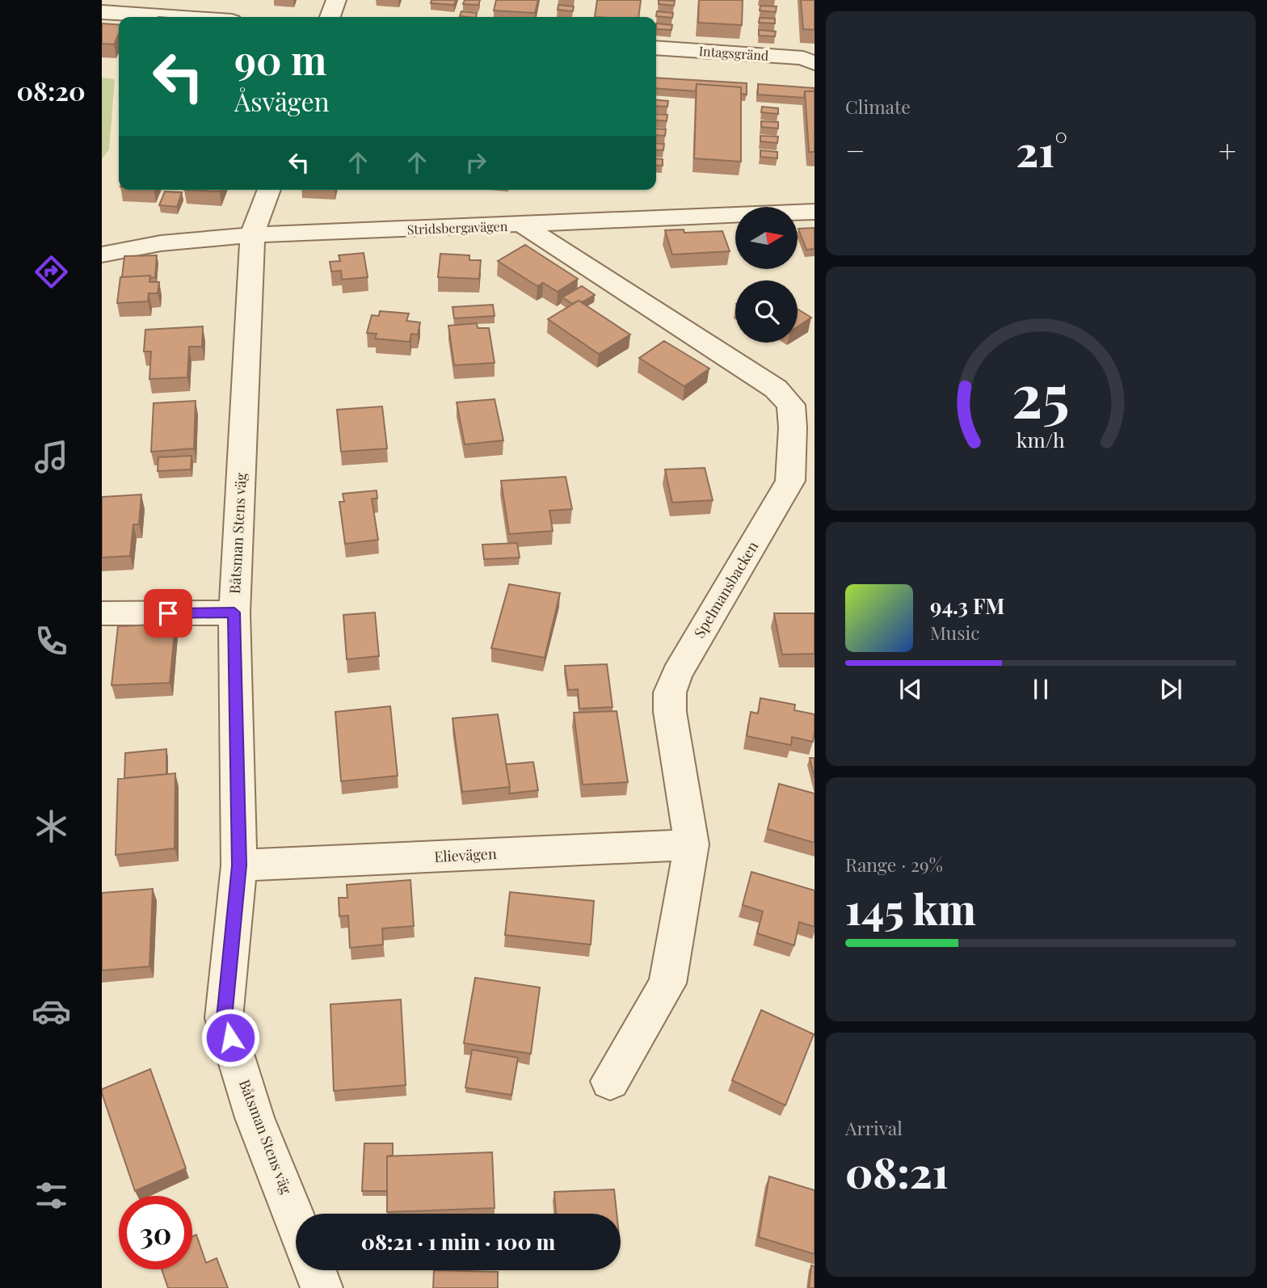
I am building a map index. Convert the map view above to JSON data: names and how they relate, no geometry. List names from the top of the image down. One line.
{"streets":{"street":["Intagsgränd","Stridsbergavägen","Båtsman Stens väg","Spelmansbacken","Elievägen"]},"crossings":[["Stridsbergavägen","Båtsman Stens väg"],["Stridsbergavägen","Spelmansbacken"],["Båtsman Stens väg","Elievägen"],["Spelmansbacken","Elievägen"]],"north":"right","page":{"tabs":"08:20","tile":["Climate",["Range · 29%","145 km"],["Arrival","08:21"]],"turn":["90 m","Åsvägen"],"heat":["−","21°","+"],"song":["94.3 FM","Music"],"limit":"30","trip":"08:21 · 1 min · 100 m","gauge":["25","km/h"]}}
